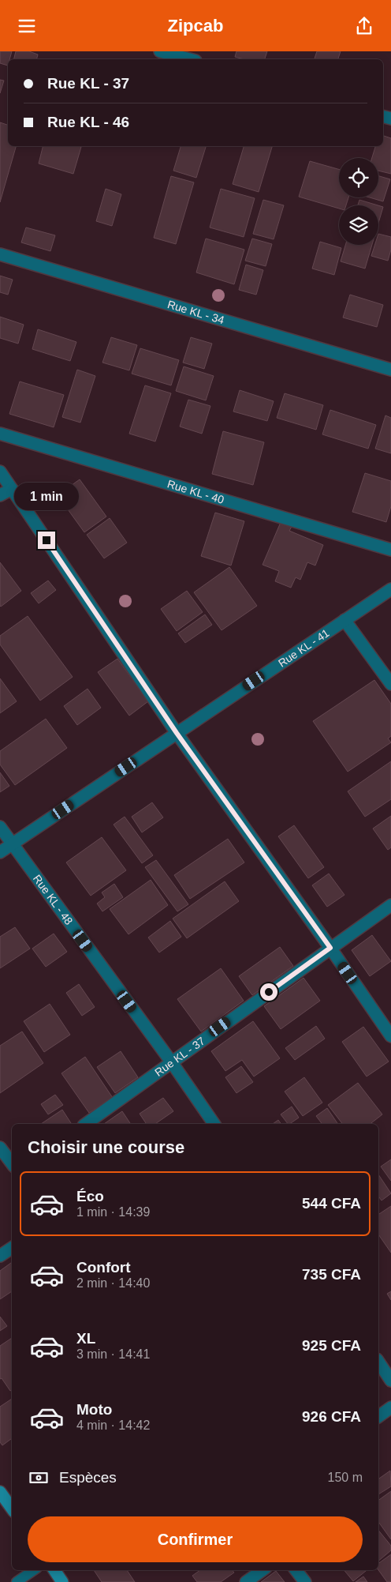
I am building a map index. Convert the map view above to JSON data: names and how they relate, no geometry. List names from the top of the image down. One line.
{"streets":{"street":["Rue KL - 34","Rue KL - 40","Rue KL - 41","Rue KL - 48","Rue KL - 37"]},"crossings":[["Rue KL - 41","Rue KL - 48"],["Rue KL - 48","Rue KL - 37"]],"page":{"header":"Zipcab","banner":["Rue KL - 37","Rue KL - 46"],"bubble":"1 min","heading":"Choisir une course","list":[{"name":"Éco","note":"1 min · 14:39","value":"544 CFA"},{"name":"Confort","note":"2 min · 14:40","value":"735 CFA"},{"name":"XL","note":"3 min · 14:41","value":"925 CFA"},{"name":"Moto","note":"4 min · 14:42","value":"926 CFA"}],"pay":["Espèces","150 m"],"buttons":"Confirmer"}}
